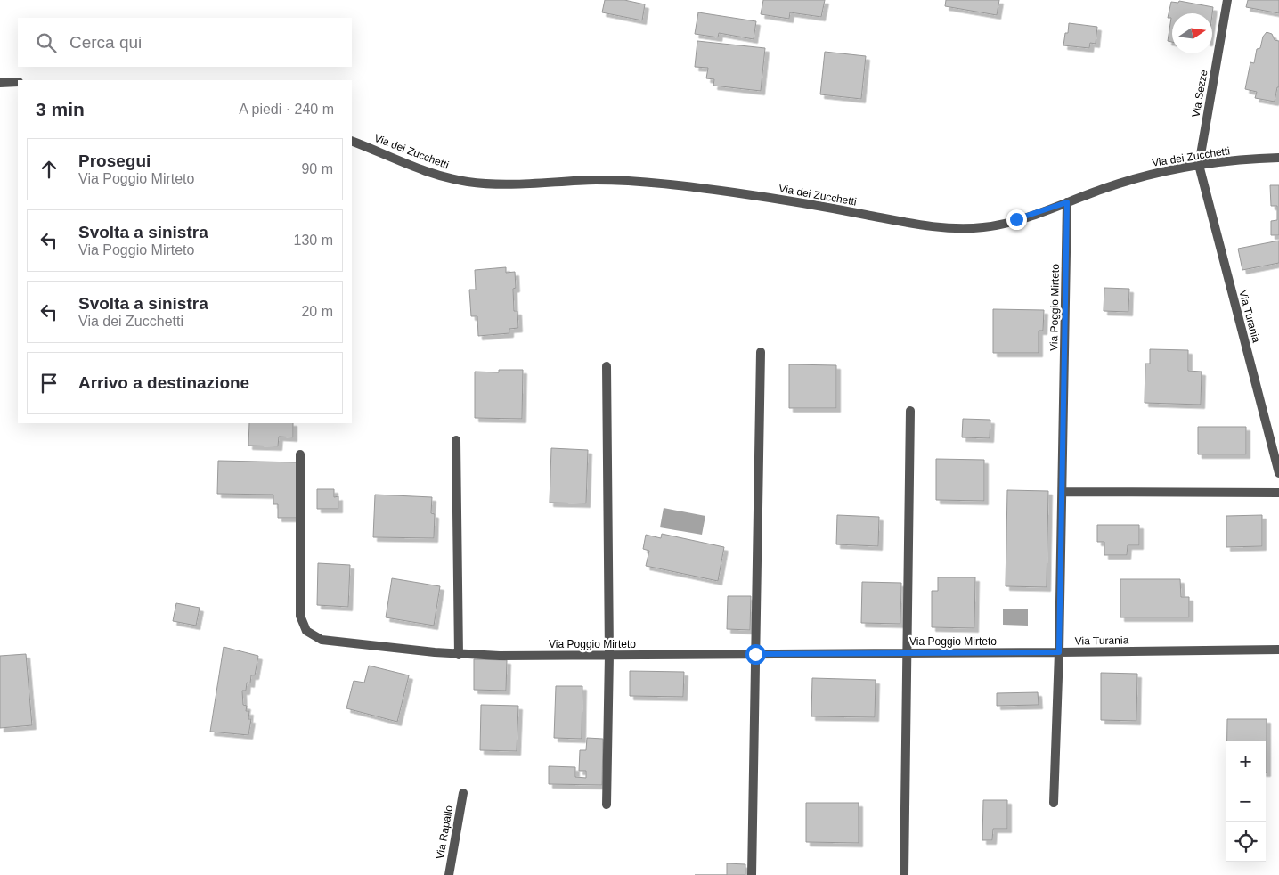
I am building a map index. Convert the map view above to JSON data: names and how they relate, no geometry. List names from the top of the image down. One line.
{"streets":{"street":["Via Sezze","Via dei Zucchetti","Via Poggio Mirteto","Via Turania","Via Rapallo"]},"crossings":[["Via Sezze","Via dei Zucchetti"],["Via Sezze","Via Turania"],["Via dei Zucchetti","Via Poggio Mirteto"],["Via dei Zucchetti","Via Turania"],["Via Poggio Mirteto","Via Turania"]],"north":"right","page":{"search":"Cerca qui","heading":["3 min","A piedi · 240 m"],"list":[["Prosegui","Via Poggio Mirteto","90 m"],["Svolta a sinistra","Via Poggio Mirteto","130 m"],["Svolta a sinistra","Via dei Zucchetti","20 m"],"Arrivo a destinazione"],"map_buttons":["+","−"]}}
